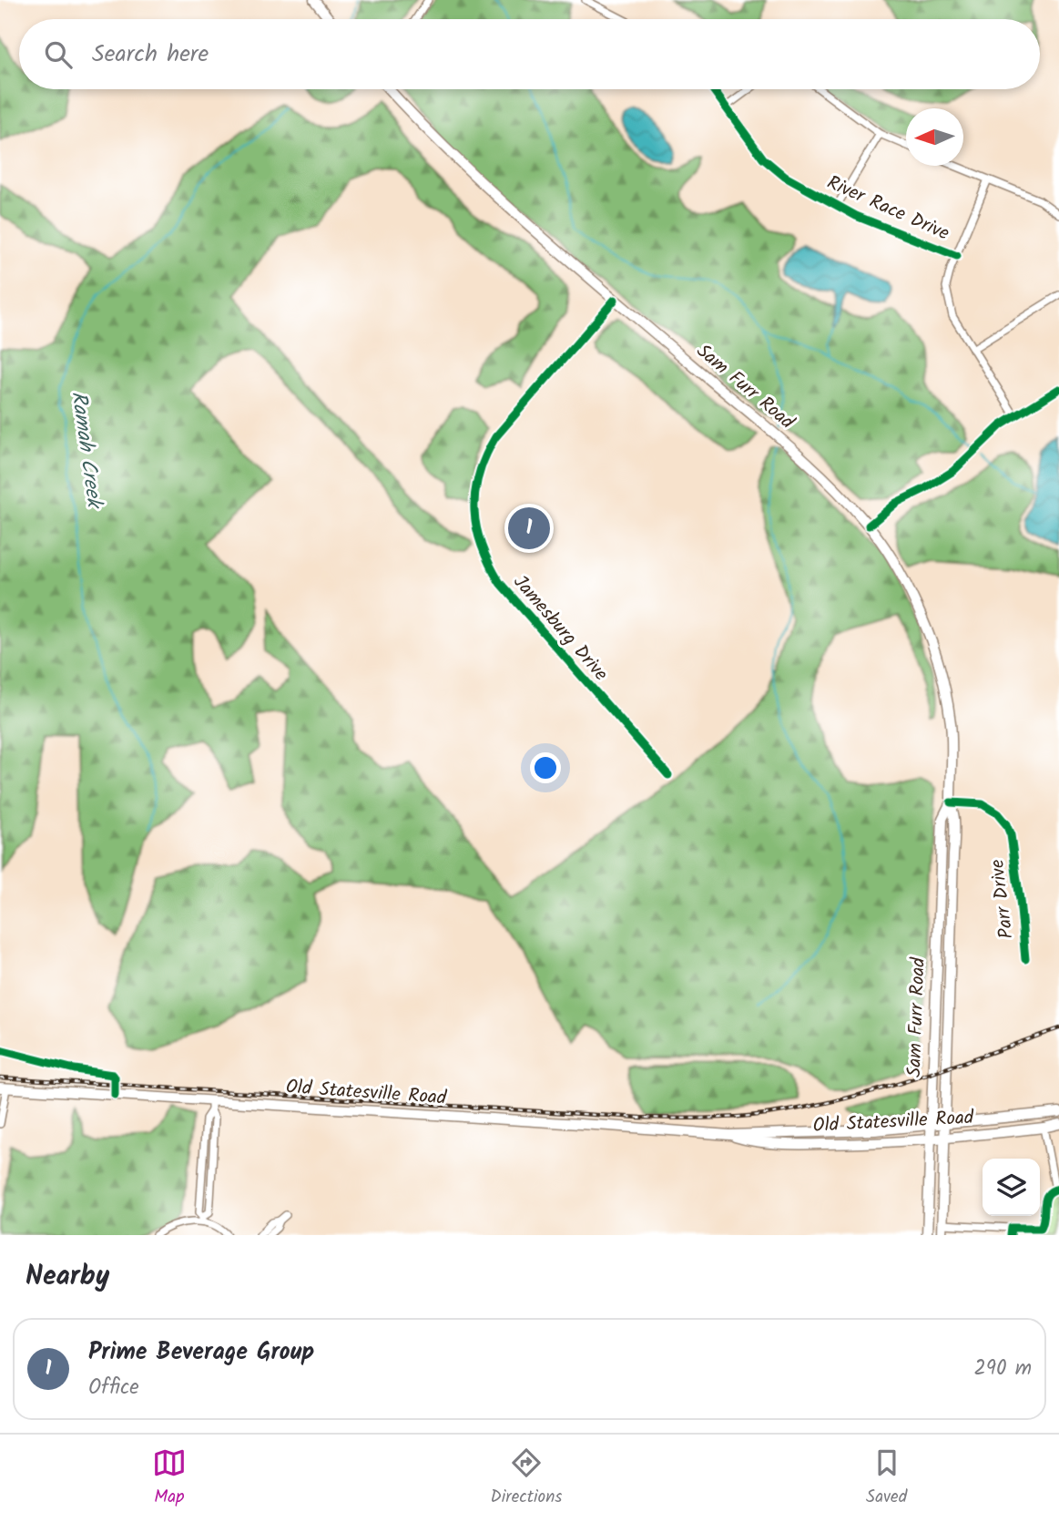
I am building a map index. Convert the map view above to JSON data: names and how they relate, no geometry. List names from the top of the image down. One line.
{"streets":{"main road":["Sam Furr Road","Old Statesville Road"],"street":["River Race Drive","Jamesburg Drive","Parr Drive"]},"crossings":[["Sam Furr Road","Jamesburg Drive"],["Sam Furr Road","Parr Drive"],["Sam Furr Road","Old Statesville Road"]],"water":["Ramah Creek"],"north":"left","page":{"search":"Search here","pins":"1","heading":"Nearby","list":[{"mark":"1","name":"Prime Beverage Group","note":"Office","value":"290 m"}],"nav":["Map","Directions","Saved"]}}
